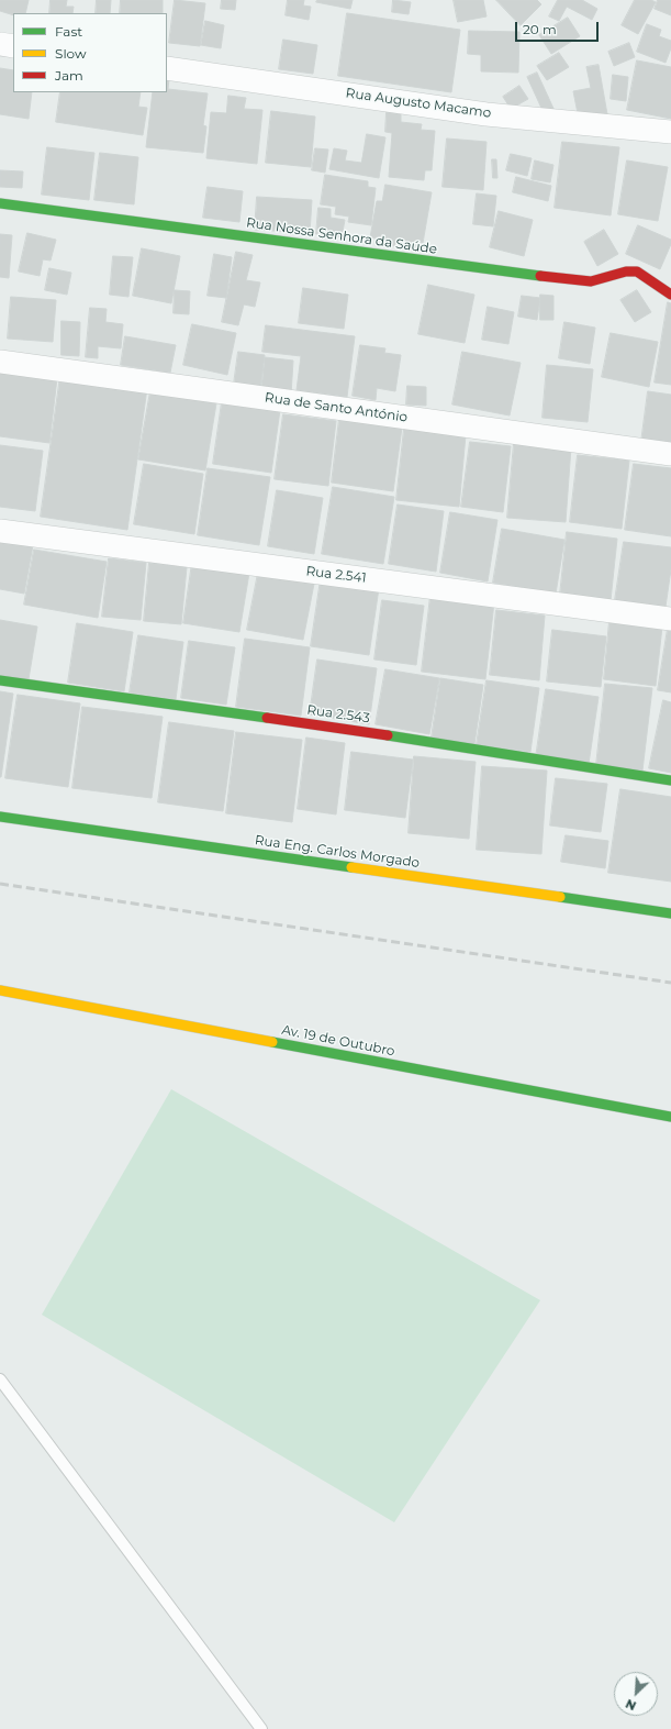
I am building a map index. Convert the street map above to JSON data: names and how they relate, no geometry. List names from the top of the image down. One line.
{"streets":{"street":["Rua Augusto Macamo","Rua Nossa Senhora da Saúde","Rua de Santo António","Rua 2.541","Rua 2.543","Rua Eng. Carlos Morgado","Av. 19 de Outubro"]},"legend":["Fast","Slow","Jam"],"scale_bar":"20 m","north":"bottom left"}
